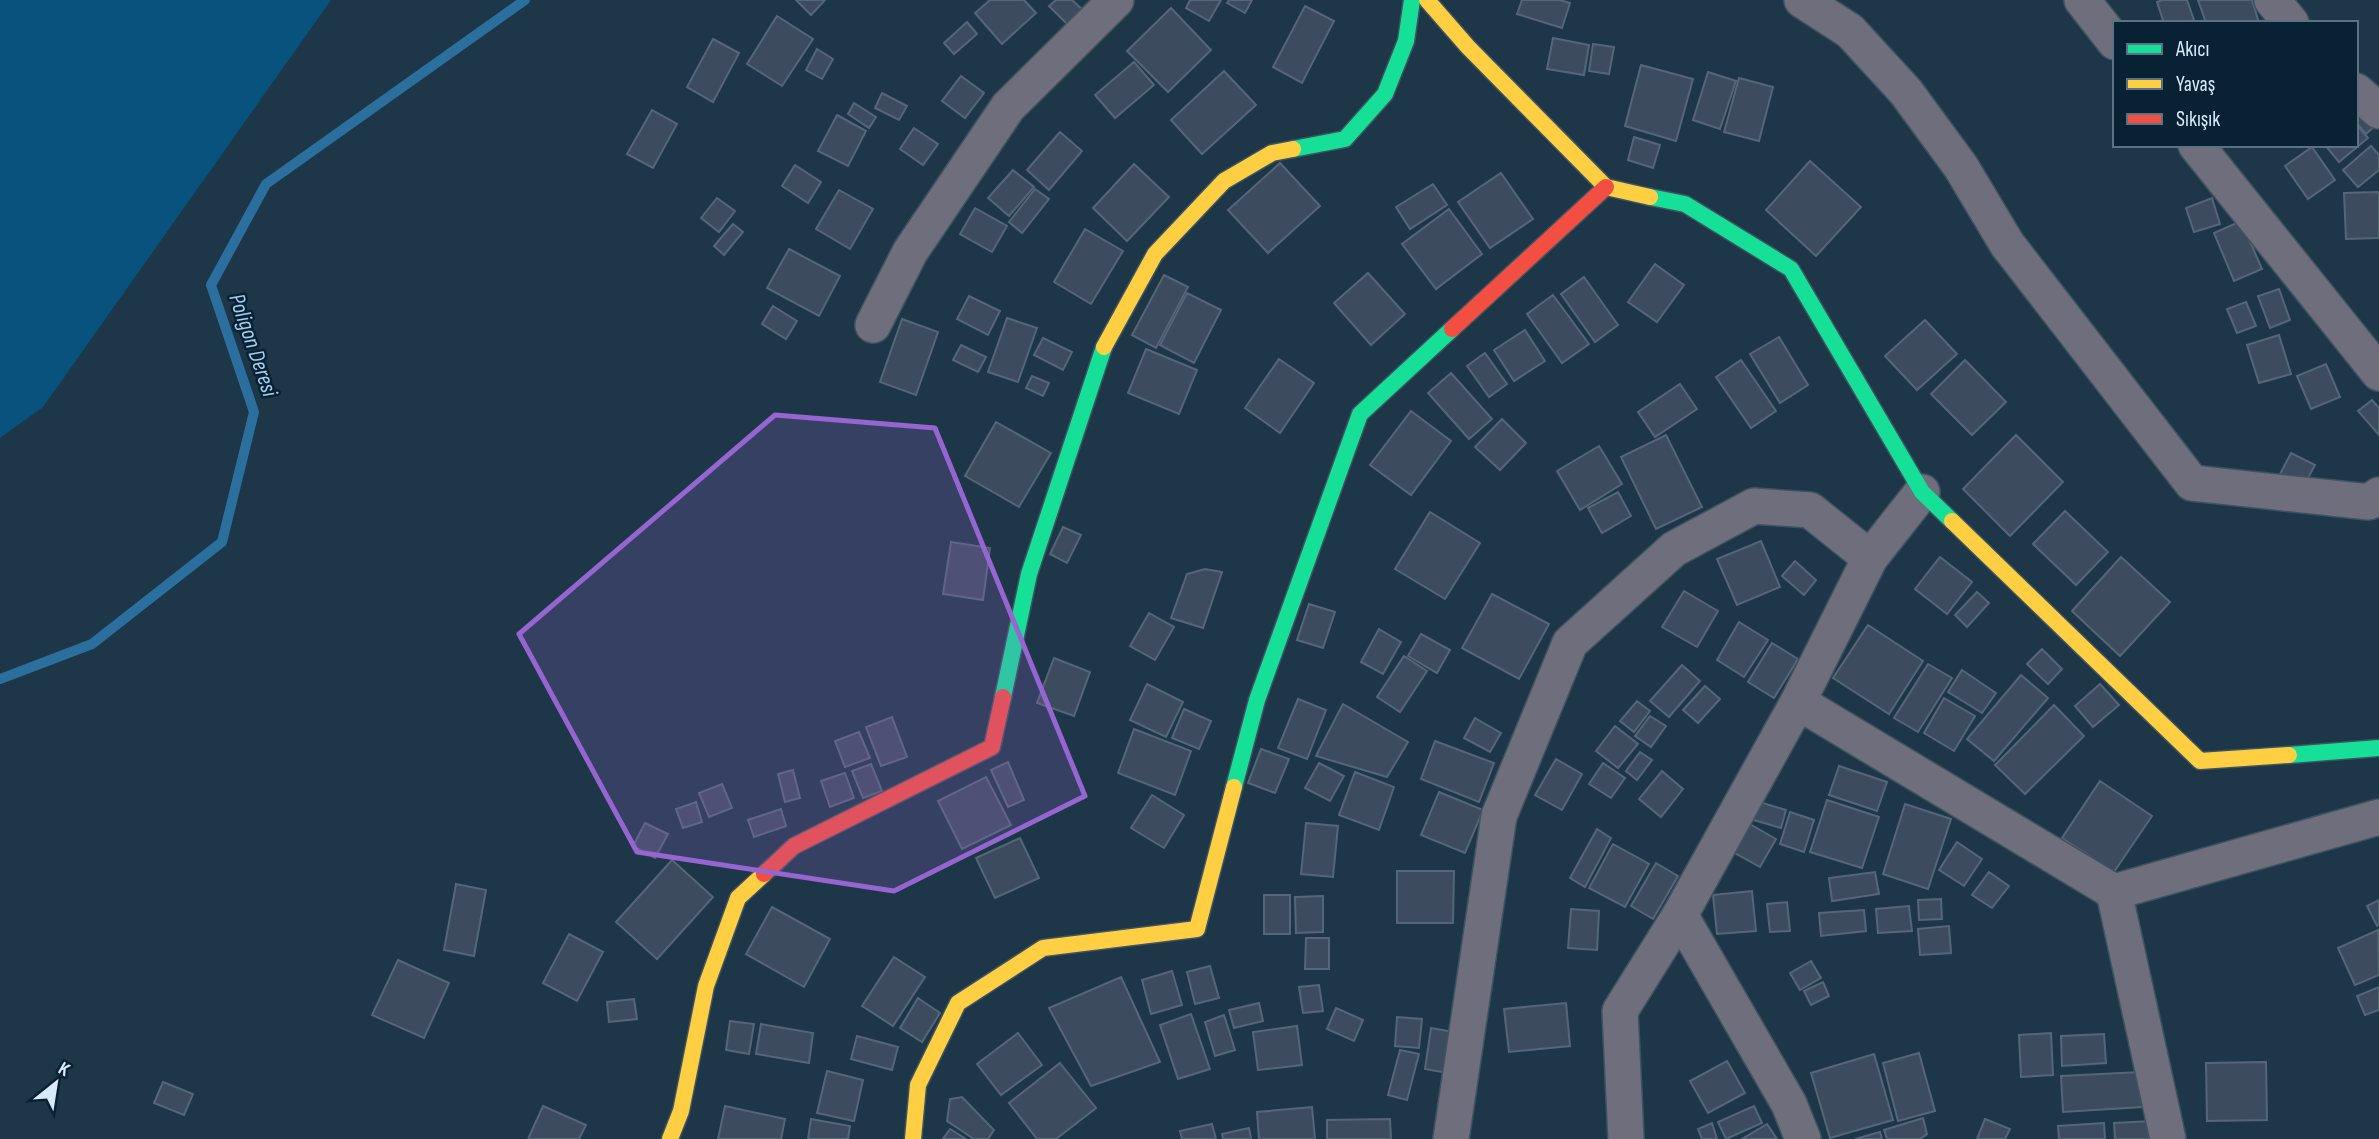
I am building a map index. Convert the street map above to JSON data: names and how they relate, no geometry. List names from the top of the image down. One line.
{"water":["Poligon Deresi"],"legend":["Akıcı","Yavaş","Sıkışık"],"north":"top right"}
